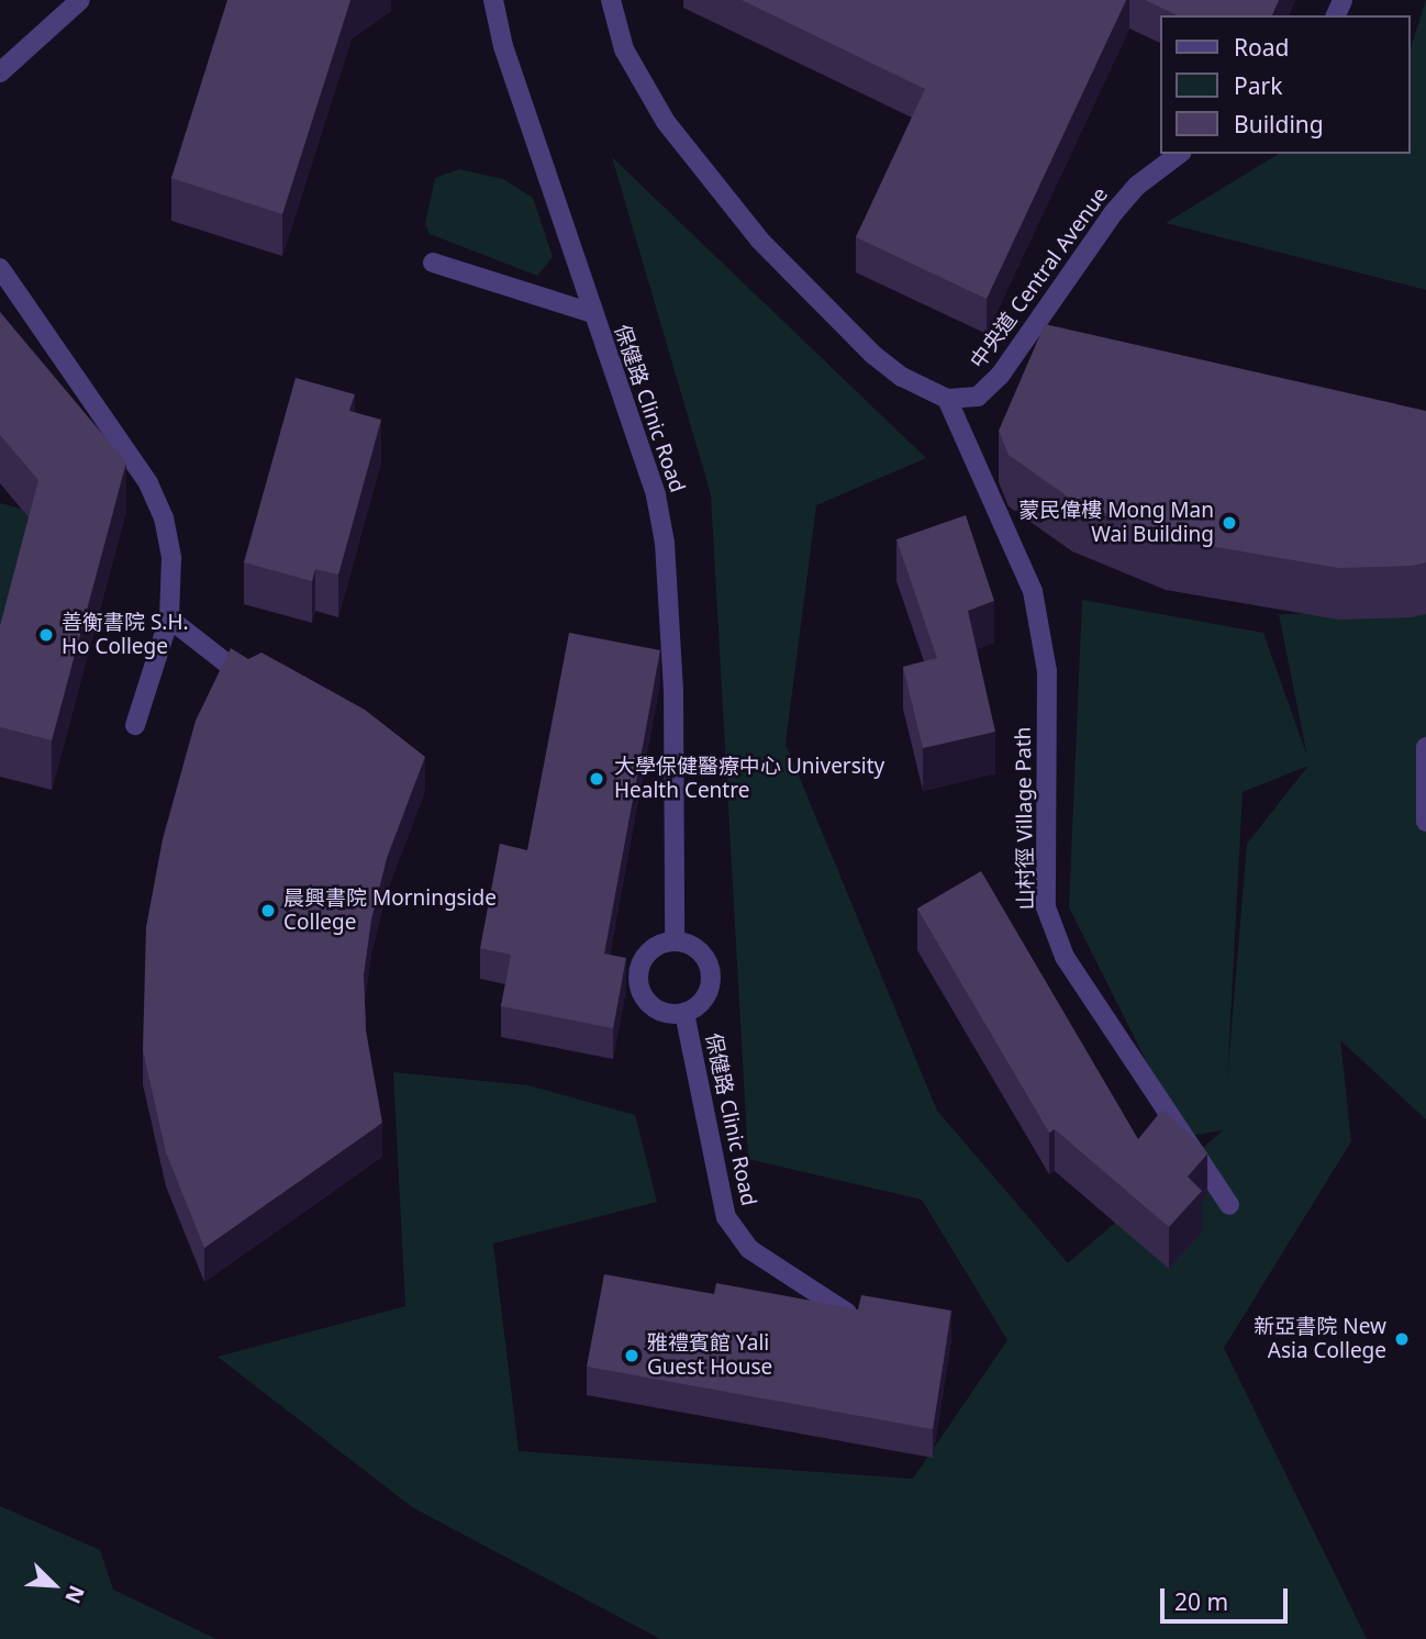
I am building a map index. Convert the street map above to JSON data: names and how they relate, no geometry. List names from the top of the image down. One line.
{"streets":{"street":["中央道 Central Avenue","保健路 Clinic Road","山村徑 Village Path"]},"crossings":[["中央道 Central Avenue","山村徑 Village Path"]],"places":["蒙民偉樓 Mong Man Wai Building","善衡書院 S.H. Ho College","大學保健醫療中心 University Health Centre","晨興書院 Morningside College","新亞書院 New Asia College","雅禮賓館 Yali Guest House"],"legend":["Road","Park","Building"],"scale_bar":"20 m","north":"bottom right"}
